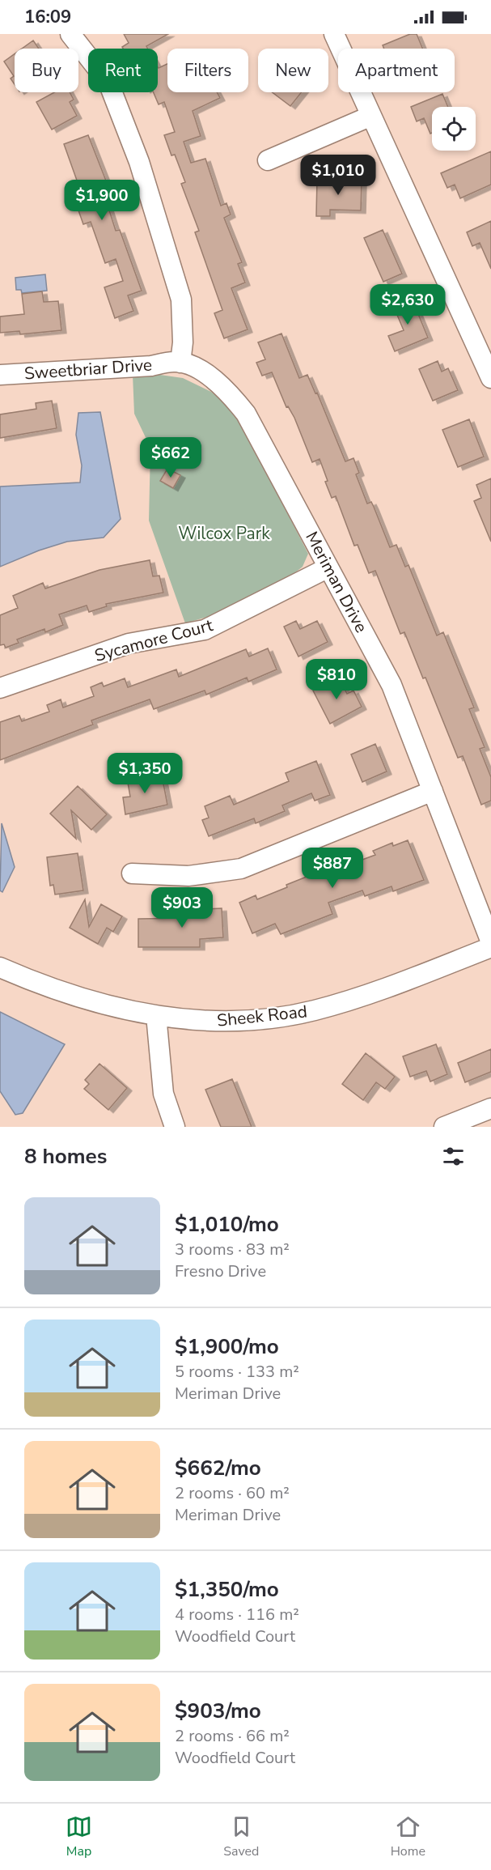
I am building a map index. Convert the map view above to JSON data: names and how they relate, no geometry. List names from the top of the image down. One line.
{"streets":{"street":["Sweetbriar Drive","Meriman Drive","Sycamore Court","Sheek Road"]},"crossings":[["Sweetbriar Drive","Meriman Drive"],["Meriman Drive","Sycamore Court"]],"parks":["Wilcox Park"],"page":{"status":"16:09","chip":["Buy","Rent","Filters","New","Apartment"],"price":["$1,010","$1,900","$2,630","$662","$810","$1,350","$887","$903"],"heading":"8 homes","list":[{"name":"$1,010/mo","note":"3 rooms · 83 m² · Fresno Drive"},{"name":"$1,900/mo","note":"5 rooms · 133 m² · Meriman Drive"},{"name":"$662/mo","note":"2 rooms · 60 m² · Meriman Drive"},{"name":"$1,350/mo","note":"4 rooms · 116 m² · Woodfield Court"},{"name":"$903/mo","note":"2 rooms · 66 m² · Woodfield Court"}],"tabs":["Map","Saved","Home"]}}
